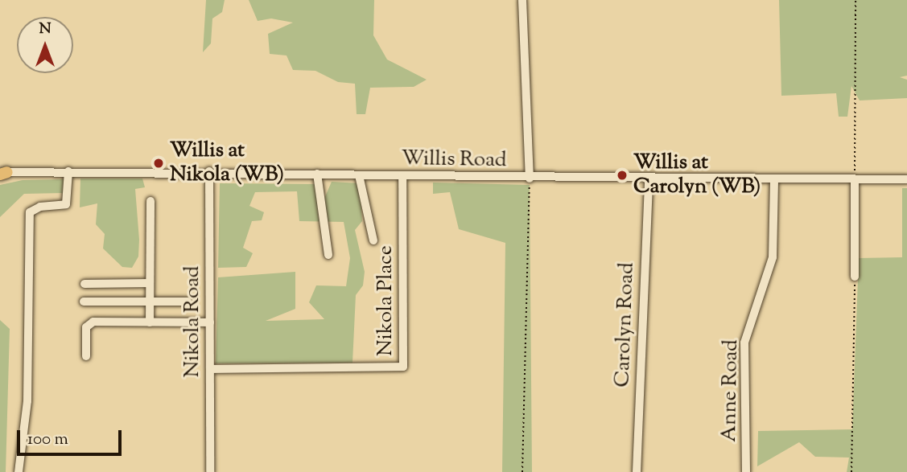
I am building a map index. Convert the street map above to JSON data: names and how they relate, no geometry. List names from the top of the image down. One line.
{"streets":{"street":["Willis Road","Nikola Place","Nikola Road","Carolyn Road","Anne Road"]},"crossings":[["Willis Road","Nikola Place"],["Willis Road","Nikola Road"],["Willis Road","Carolyn Road"],["Willis Road","Anne Road"],["Nikola Place","Nikola Road"]],"places":["Willis at Nikola (WB)","Willis at Carolyn (WB)"],"scale_bar":"100 m","north":"top"}
